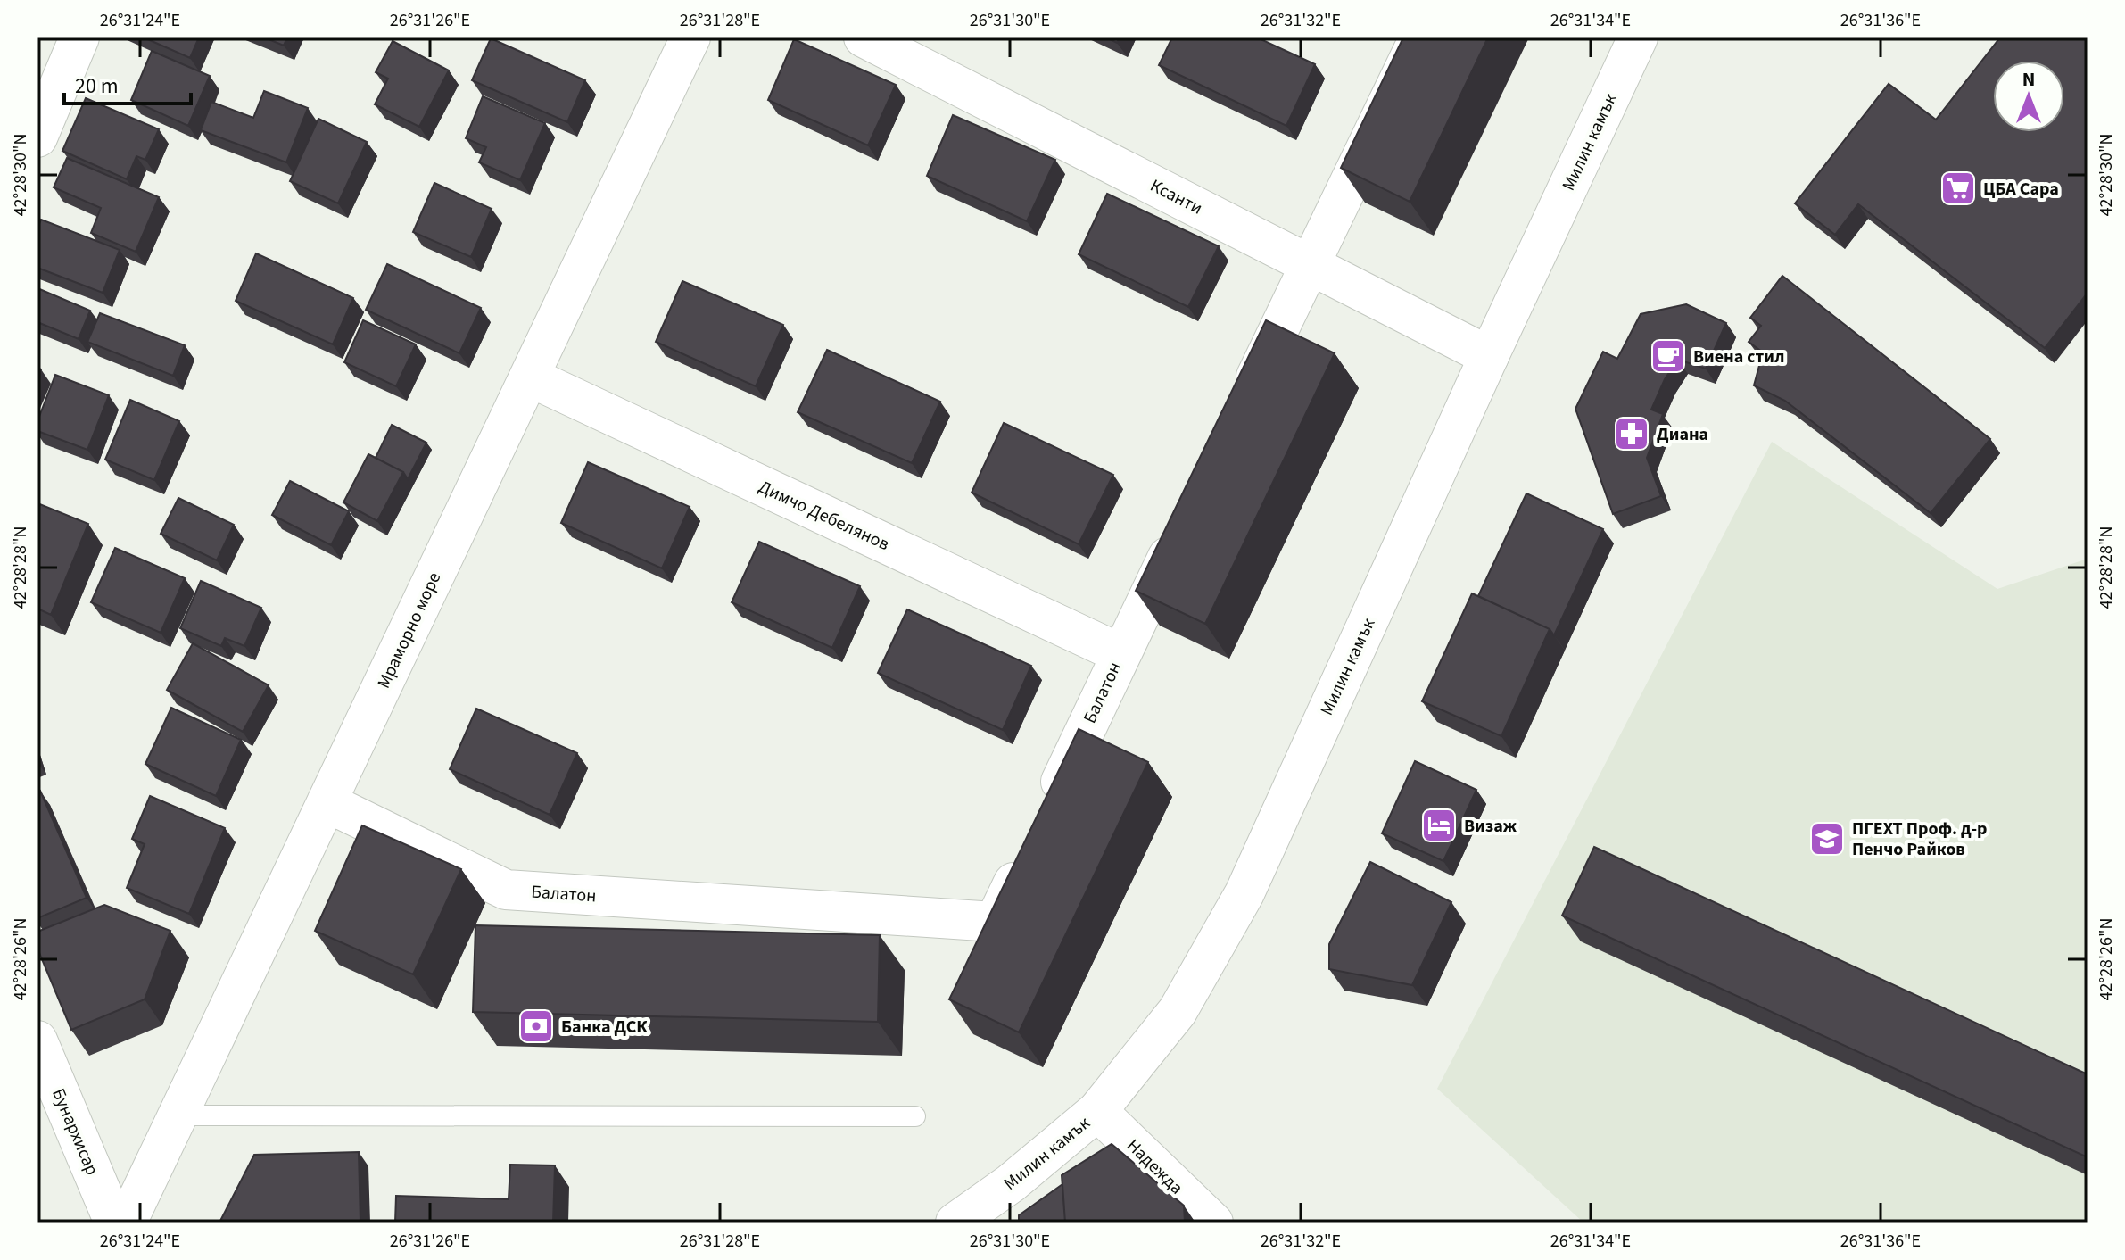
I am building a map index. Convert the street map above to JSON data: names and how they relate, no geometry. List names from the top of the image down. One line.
{"streets":{"street":["Милин камък","Ксанти","Димчо Дебелянов","Мраморно море","Балатон","Бунархисар","Надежда"]},"crossings":[["Милин камък","Ксанти"],["Милин камък","Надежда"],["Димчо Дебелянов","Мраморно море"],["Димчо Дебелянов","Балатон"],["Мраморно море","Балатон"]],"places":{"supermarket":["ЦБА Сара"],"cafe":["Виена стил"],"pharmacy":["Диана"],"hotel":["Визаж"],"school or university":["ПГЕХТ Проф. д-р Пенчо Райков"],"bank":["Банка ДСК"]},"scale_bar":"20 m","north":"top","coordinates":["26°31'24\"E","26°31'26\"E","26°31'28\"E","26°31'30\"E","26°31'32\"E","26°31'34\"E","26°31'36\"E","42°28'30\"N","42°28'28\"N","42°28'26\"N"]}
